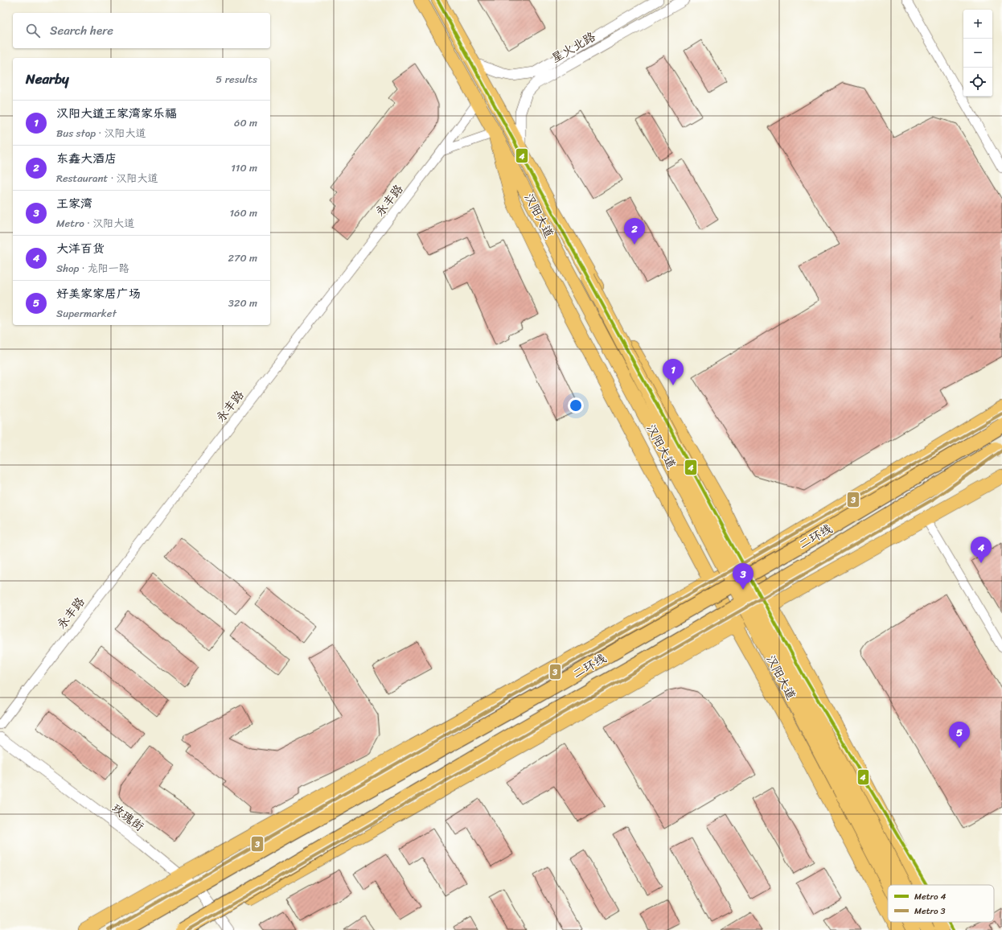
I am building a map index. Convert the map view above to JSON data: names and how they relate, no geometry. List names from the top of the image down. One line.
{"streets":{"highway":["二环线"],"main road":["汉阳大道"],"street":["星火北路","永丰路","玫瑰街"]},"crossings":[["星火北路","汉阳大道"],["永丰路","汉阳大道"]],"lines":["metro line 4","metro line 3"],"legend":["Metro 4","Metro 3"],"page":{"map_buttons":["+","−"],"search":"Search here","heading":["Nearby","5 results"],"list":[{"mark":"1","name":"汉阳大道王家湾家乐福","note":"Bus stop · 汉阳大道","value":"60 m"},{"mark":"2","name":"东鑫大酒店","note":"Restaurant · 汉阳大道","value":"110 m"},{"mark":"3","name":"王家湾","note":"Metro · 汉阳大道","value":"160 m"},{"mark":"4","name":"大洋百货","note":"Shop · 龙阳一路","value":"270 m"},{"mark":"5","name":"好美家家居广场","note":"Supermarket","value":"320 m"}],"pins":["2","1","4","3","5"]}}
